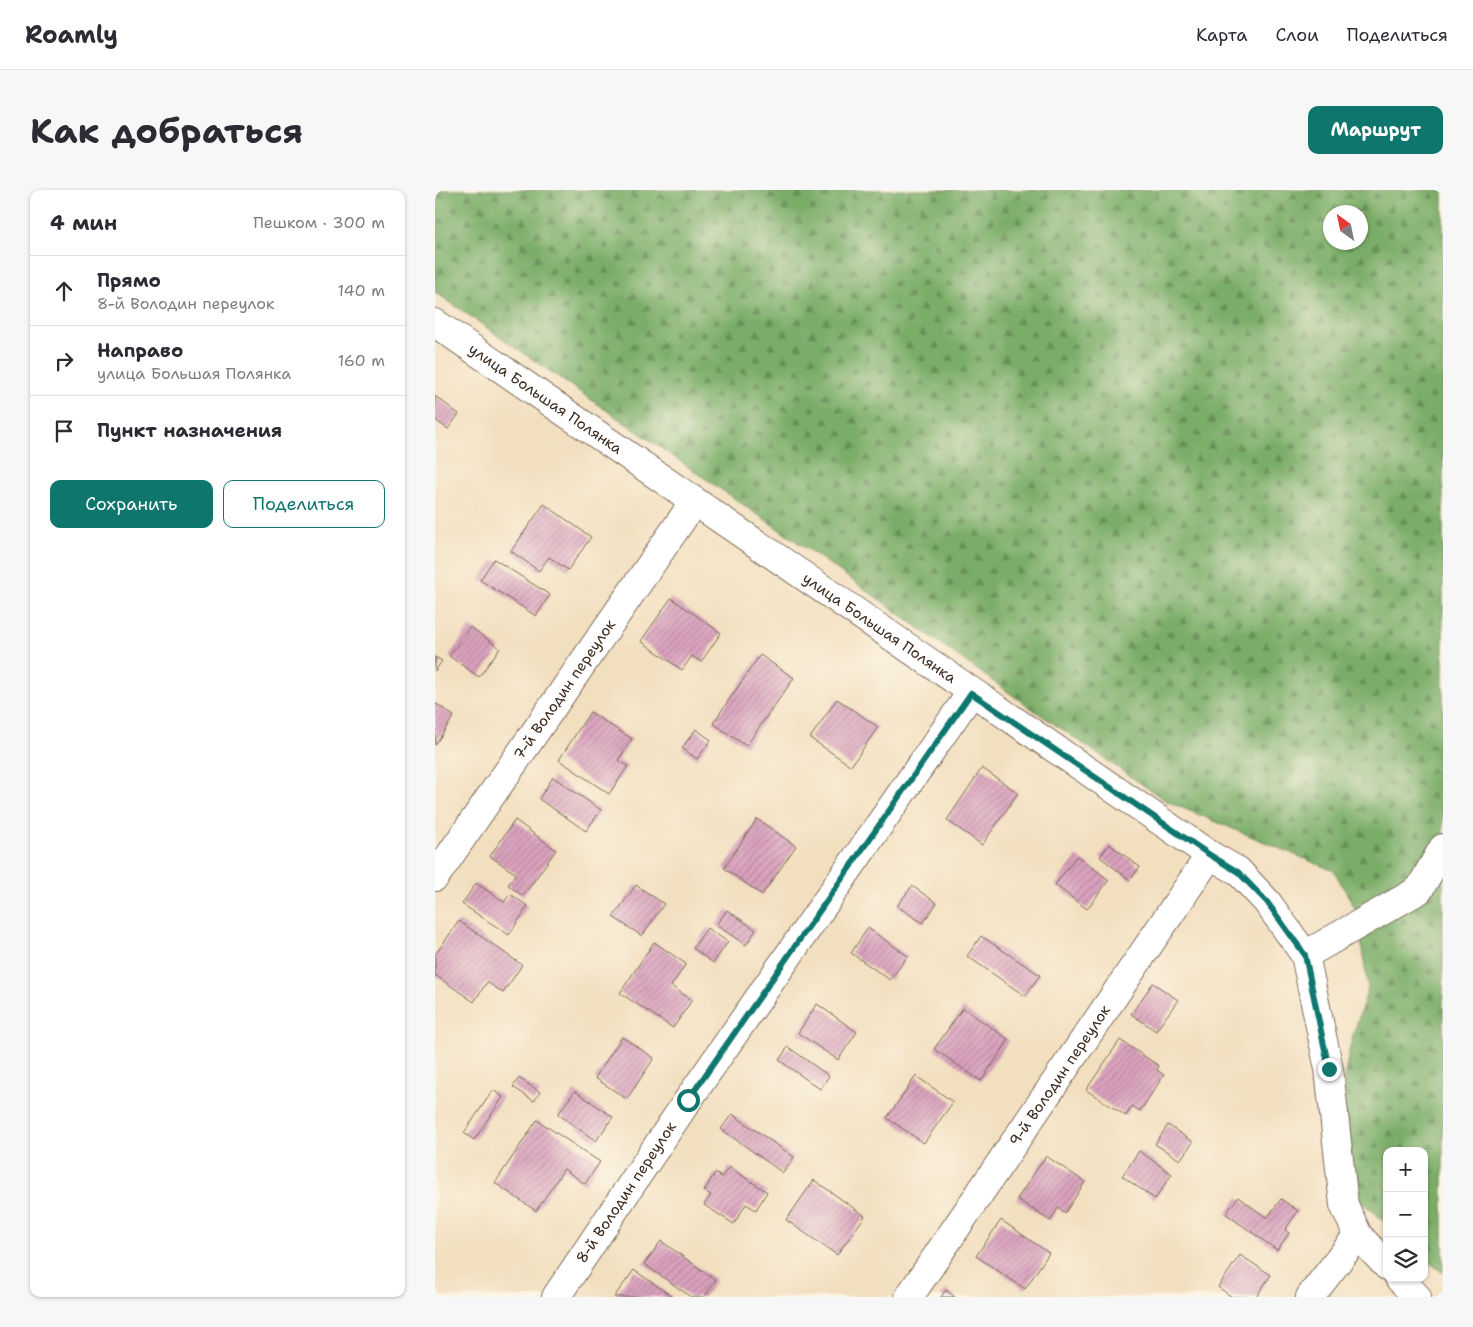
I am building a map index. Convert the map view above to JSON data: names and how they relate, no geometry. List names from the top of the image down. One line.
{"streets":{"street":["улица Большая Полянка","7-й Володин переулок","9-й Володин переулок","8-й Володин переулок"]},"crossings":[["улица Большая Полянка","7-й Володин переулок"],["улица Большая Полянка","9-й Володин переулок"],["улица Большая Полянка","8-й Володин переулок"]],"north":"top left","page":{"header":"Roamly","nav":["Карта","Слои","Поделиться"],"buttons":["Маршрут",["Сохранить","Поделиться"]],"title":"Как добраться","heading":["4 мин","Пешком · 300 m"],"list":[["Прямо","8-й Володин переулок","140 m"],["Направо","улица Большая Полянка","160 m"],"Пункт назначения"],"map_buttons":["+","−"]}}
